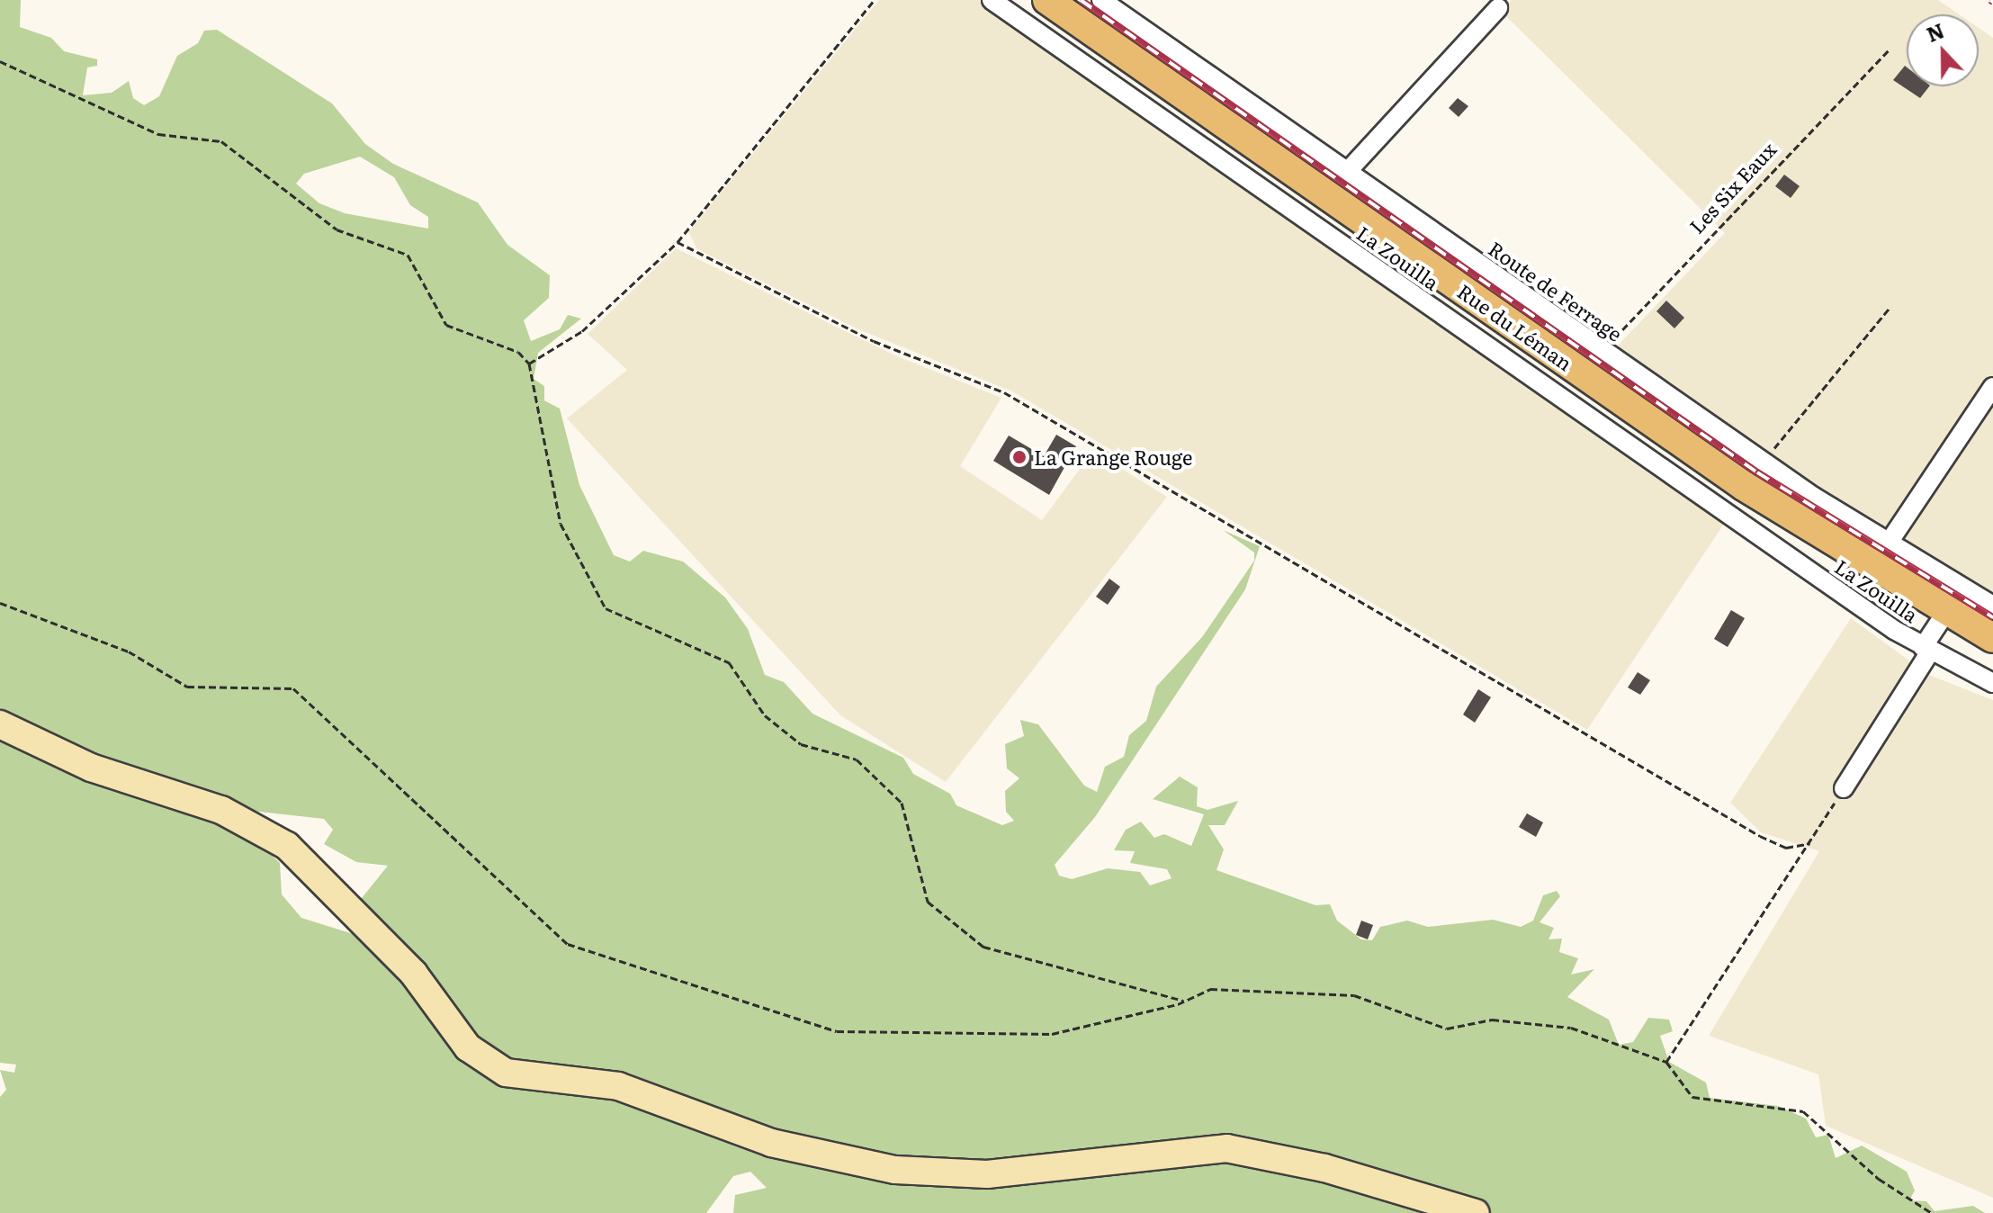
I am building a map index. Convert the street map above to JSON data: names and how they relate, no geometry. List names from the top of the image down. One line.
{"streets":{"main road":["Rue du Léman"],"street":["La Zouilla","Route de Ferrage"],"path":["Les Six Eaux"]},"crossings":[["Les Six Eaux","Route de Ferrage"]],"places":["La Grange Rouge"],"north":"top"}
